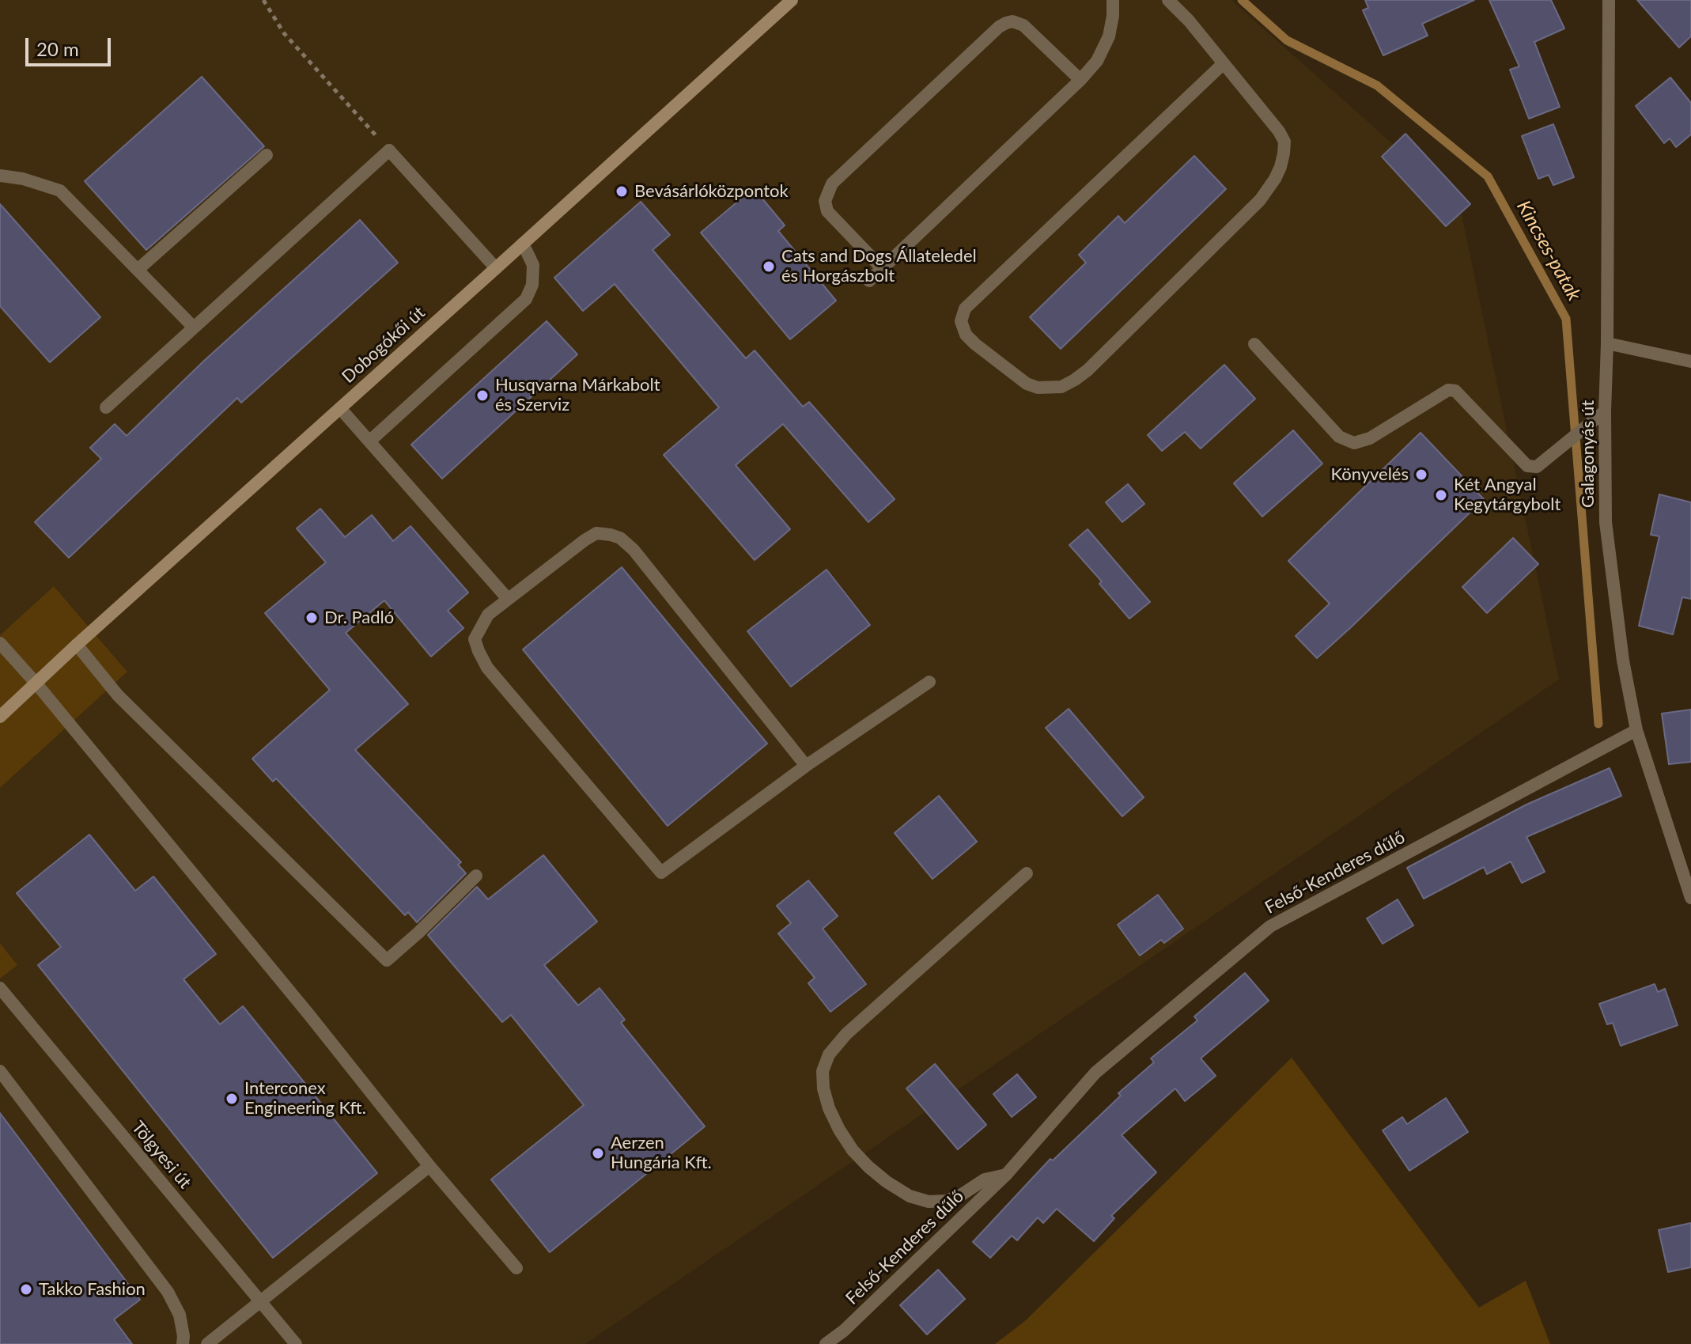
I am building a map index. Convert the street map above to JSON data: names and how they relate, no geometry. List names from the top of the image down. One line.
{"streets":{"main road":["Dobogókői út"],"street":["Galagonyás út","Felső-Kenderes dűlő","Tölgyesi út"]},"crossings":[["Galagonyás út","Felső-Kenderes dűlő"]],"water":["Kincses-patak"],"places":["Bevásárlóközpontok","Cats and Dogs Állateledel és Horgászbolt","Husqvarna Márkabolt és Szerviz","Könyvelés","Két Angyal Kegytárgybolt","Dr. Padló","Interconex Engineering Kft.","Aerzen Hungária Kft.","Takko Fashion"],"scale_bar":"20 m"}
